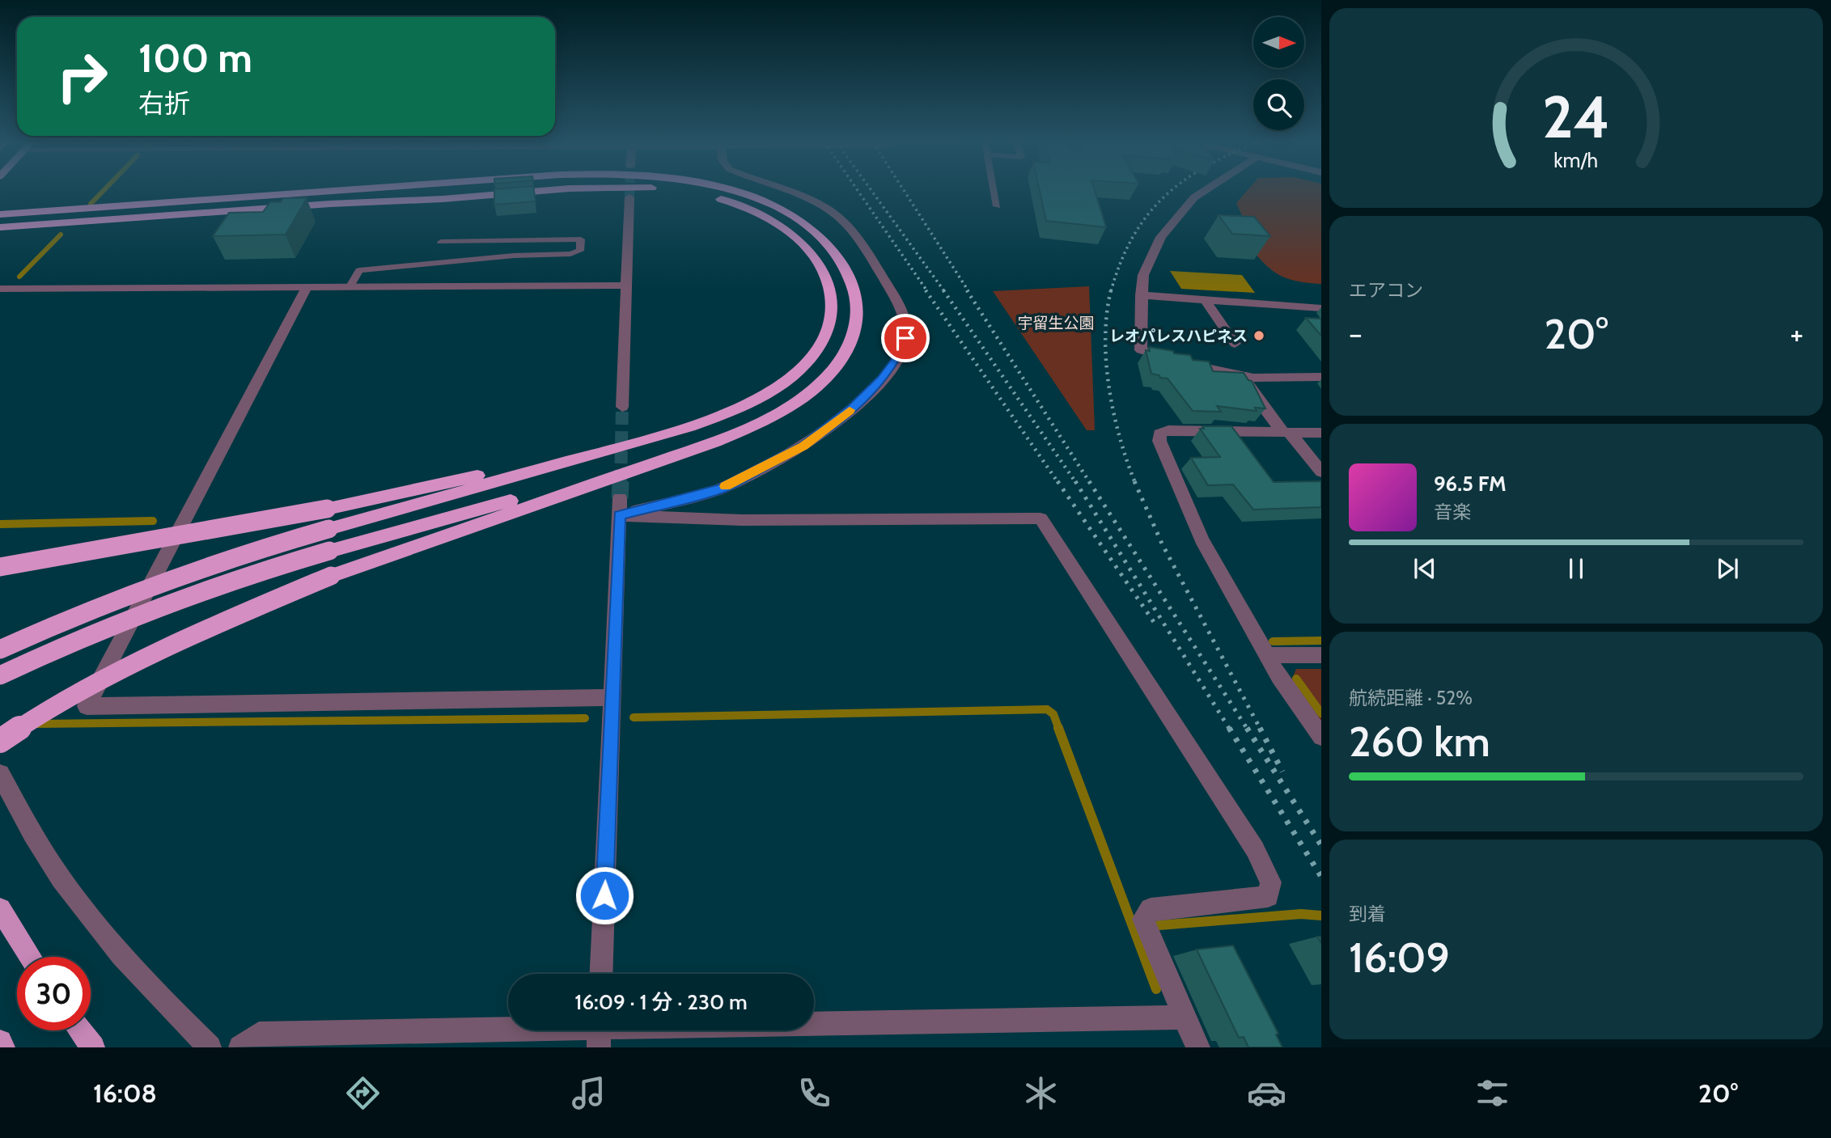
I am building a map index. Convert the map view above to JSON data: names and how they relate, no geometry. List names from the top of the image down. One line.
{"parks":["宇留生公園"],"places":["レオパレスハピネス"],"north":"right","page":{"turn":["100 m","右折"],"tile":["エアコン",["航続距離 · 52%","260 km"],["到着","16:09"]],"heat":["−","20°","+"],"song":["96.5 FM","音楽"],"limit":"30","trip":"16:09 · 1 分 · 230 m","tabs":["16:08","20°"],"gauge":["24","km/h"]}}
